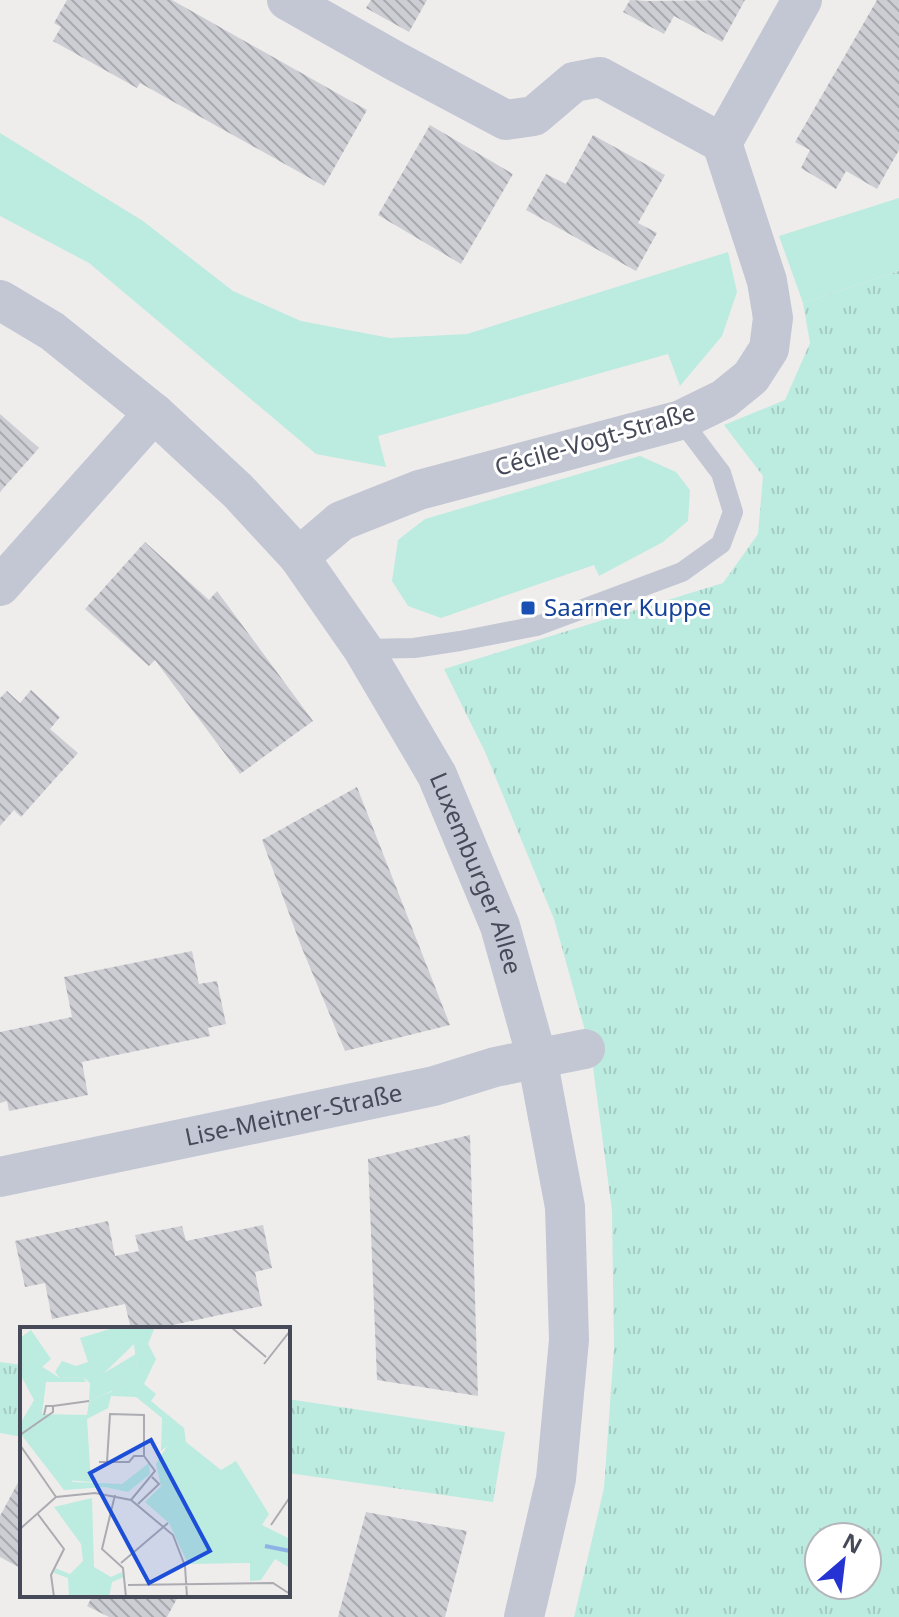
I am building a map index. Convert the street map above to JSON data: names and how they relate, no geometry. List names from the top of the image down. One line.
{"streets":{"street":["Cécile-Vogt-Straße","Luxemburger Allee","Lise-Meitner-Straße"]},"crossings":[["Cécile-Vogt-Straße","Luxemburger Allee"],["Luxemburger Allee","Lise-Meitner-Straße"]],"places":{"transit":["Saarner Kuppe"]},"north":"top right"}
